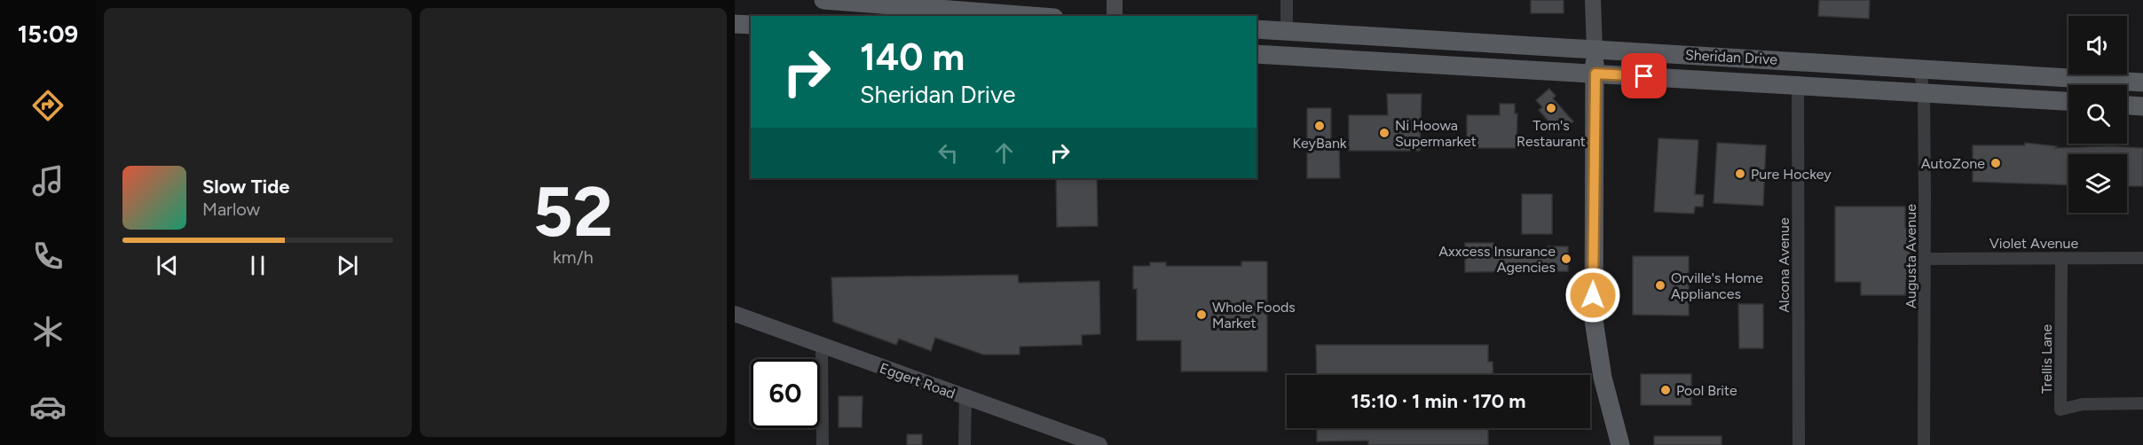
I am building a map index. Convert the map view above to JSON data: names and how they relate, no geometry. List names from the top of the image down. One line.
{"streets":{"main road":["Sheridan Drive"],"street":["Violet Avenue","Augusta Avenue","Alcona Avenue","Trellis Lane","Eggert Road"]},"crossings":[["Sheridan Drive","Augusta Avenue"],["Sheridan Drive","Alcona Avenue"],["Violet Avenue","Augusta Avenue"],["Violet Avenue","Trellis Lane"]],"places":["Tom's Restaurant","KeyBank","Ni Hoowa Supermarket","AutoZone","Pure Hockey","Axxcess Insurance Agencies","Orville's Home Appliances","Whole Foods Market","Pool Brite"],"page":{"tabs":"15:09","tile":["52","km/h"],"turn":["140 m","Sheridan Drive"],"song":["Slow Tide","Marlow"],"limit":"60","trip":"15:10 · 1 min · 170 m"}}
